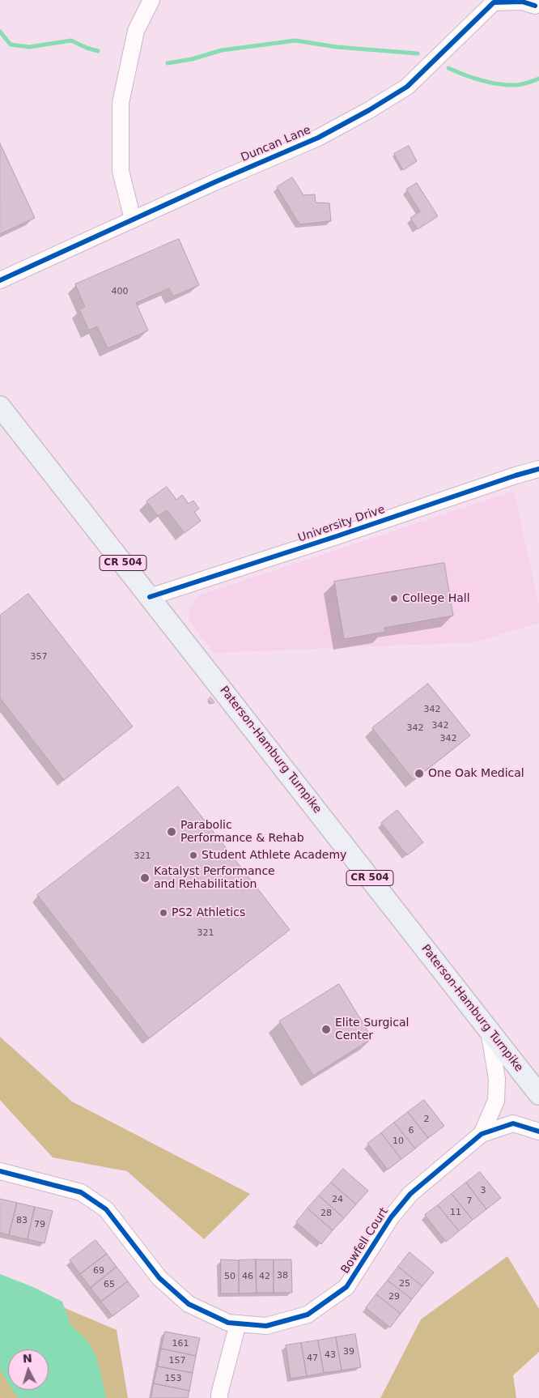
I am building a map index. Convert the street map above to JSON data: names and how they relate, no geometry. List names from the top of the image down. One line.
{"streets":{"main road":["CR 504","Paterson-Hamburg Turnpike"],"street":["Duncan Lane","University Drive","Bowfell Court"]},"crossings":[["University Drive","Paterson-Hamburg Turnpike"],["Paterson-Hamburg Turnpike","Bowfell Court"]],"places":["College Hall","One Oak Medical","Parabolic Performance & Rehab","Student Athlete Academy","Katalyst Performance and Rehabilitation","PS2 Athletics","Elite Surgical Center"],"house_numbers":["400","357","342","342","342","342","321","321","2","6","10","3","24","7","11","28","83","79","69","38","50","46","42","25","65","29","161","39","43","47","157","153"],"north":"top"}
